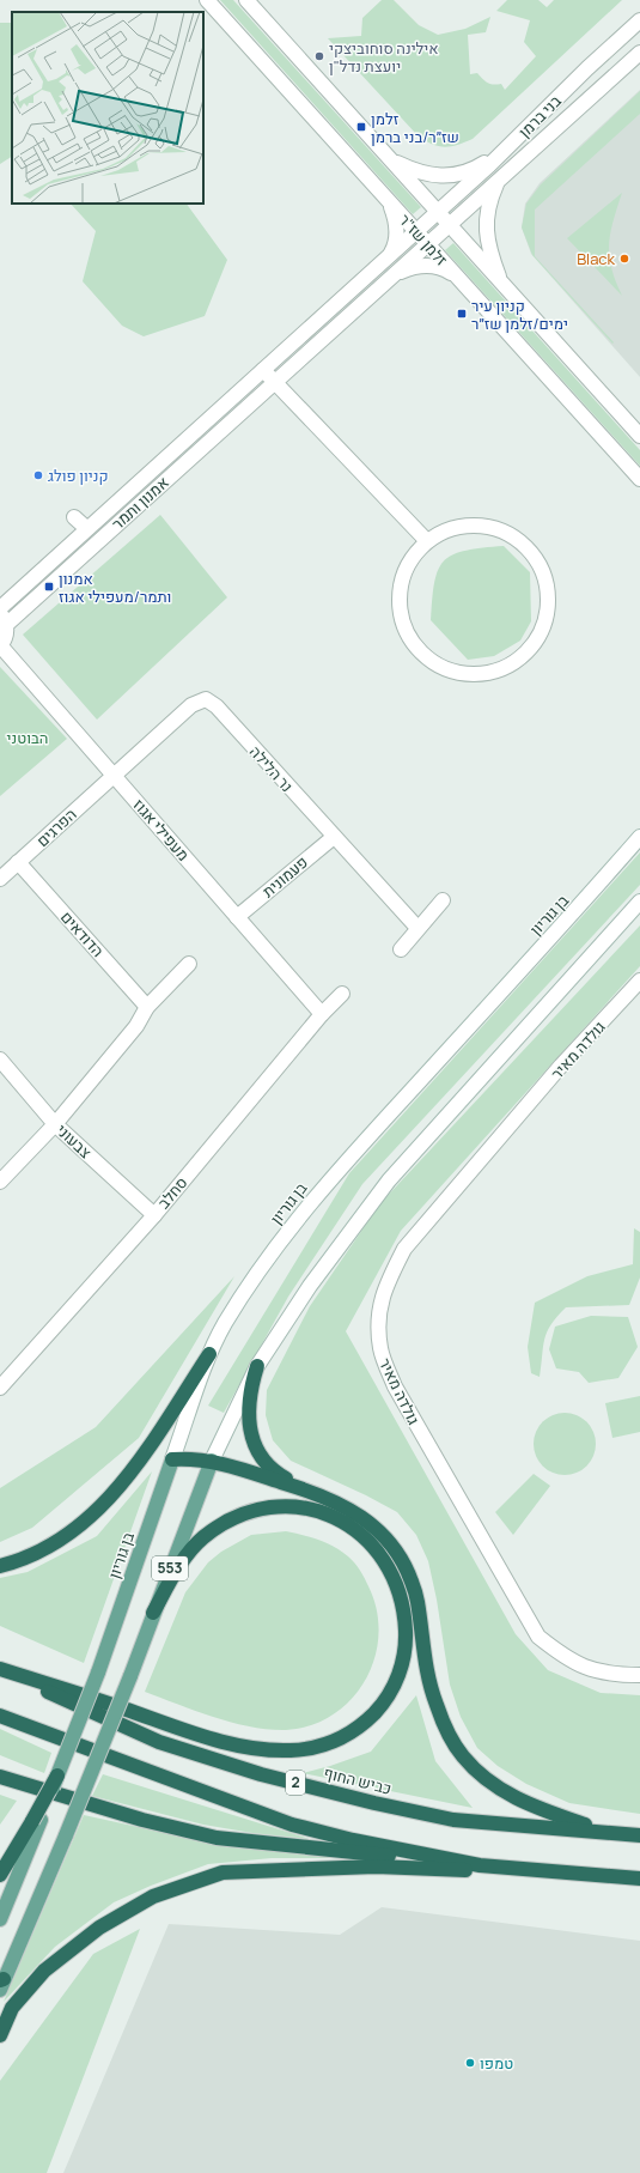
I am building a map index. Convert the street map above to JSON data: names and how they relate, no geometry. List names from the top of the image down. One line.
{"streets":{"highway":["כביש החוף","2"],"main road":["בן גוריון","553"],"street":["בני ברמן","זלמן שז\"ר","אמנון ותמר","נר הלילה","הפרגים","מעפילי אגוז","פעמונית","הדודאים","גולדה מאיר","צבעוני","סחלב"]},"crossings":[["בני ברמן","זלמן שז\"ר"],["בני ברמן","אמנון ותמר"],["זלמן שז\"ר","אמנון ותמר"],["נר הלילה","הפרגים"],["נר הלילה","מעפילי אגוז"],["נר הלילה","פעמונית"],["הפרגים","מעפילי אגוז"],["הפרגים","הדודאים"],["מעפילי אגוז","פעמונית"],["מעפילי אגוז","סחלב"],["צבעוני","סחלב"]],"parks":["הבוטני"],"places":{"other":["אילינה סוחוביצקי יועצת נדל\"ן","Black","קניון פולג","טמפו"],"transit":["זלמן שז״ר/בני ברמן","קניון עיר ימים/זלמן שז״ר","אמנון ותמר/מעפילי אגוז"]}}
